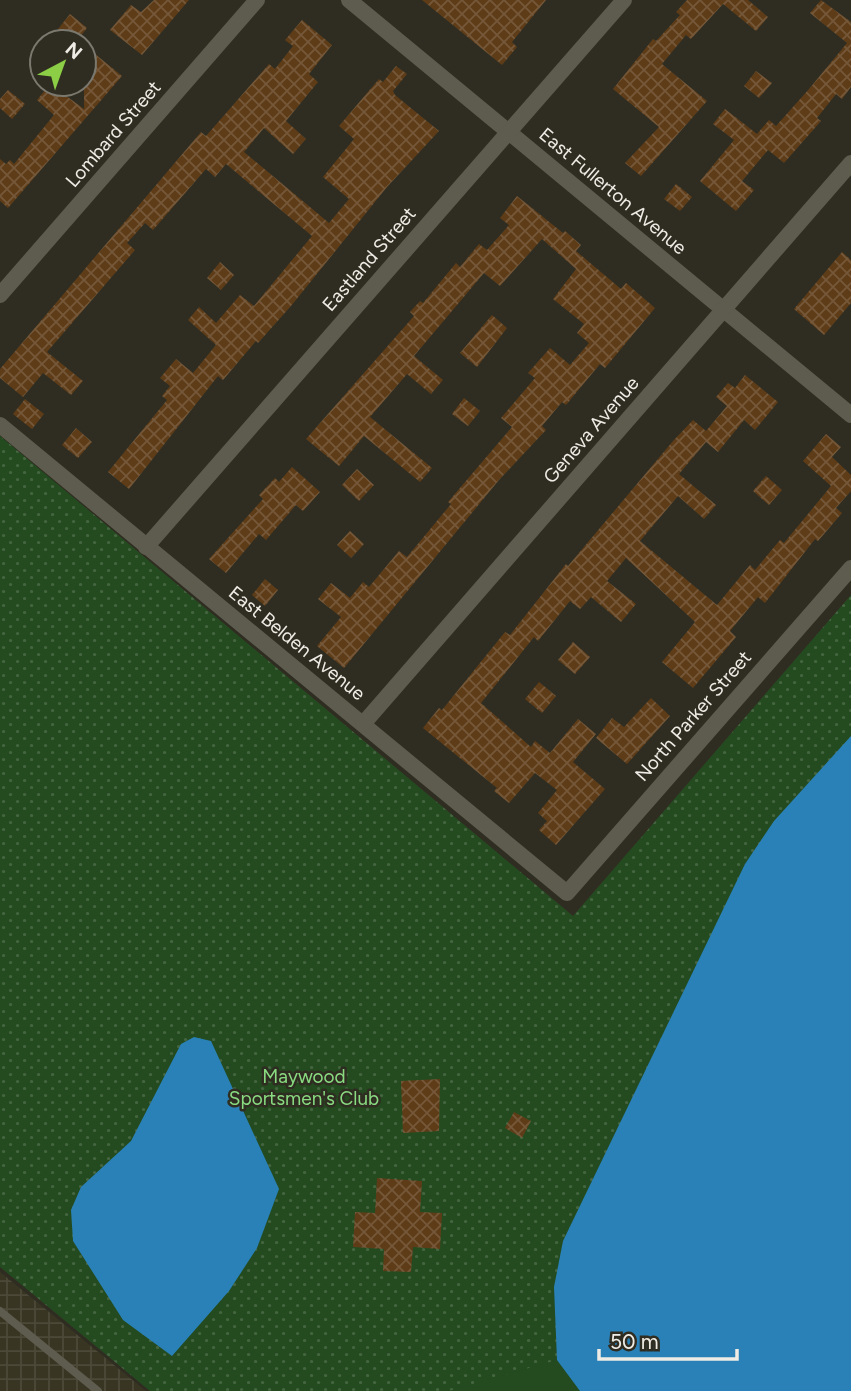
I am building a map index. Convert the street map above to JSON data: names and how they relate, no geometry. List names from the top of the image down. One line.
{"streets":{"street":["Lombard Street","East Fullerton Avenue","Eastland Street","Geneva Avenue","East Belden Avenue","North Parker Street"]},"crossings":[["East Fullerton Avenue","Eastland Street"],["East Fullerton Avenue","Geneva Avenue"],["Eastland Street","East Belden Avenue"],["Geneva Avenue","East Belden Avenue"],["East Belden Avenue","North Parker Street"]],"parks":["Maywood Sportsmen's Club"],"scale_bar":"50 m","north":"top right"}
